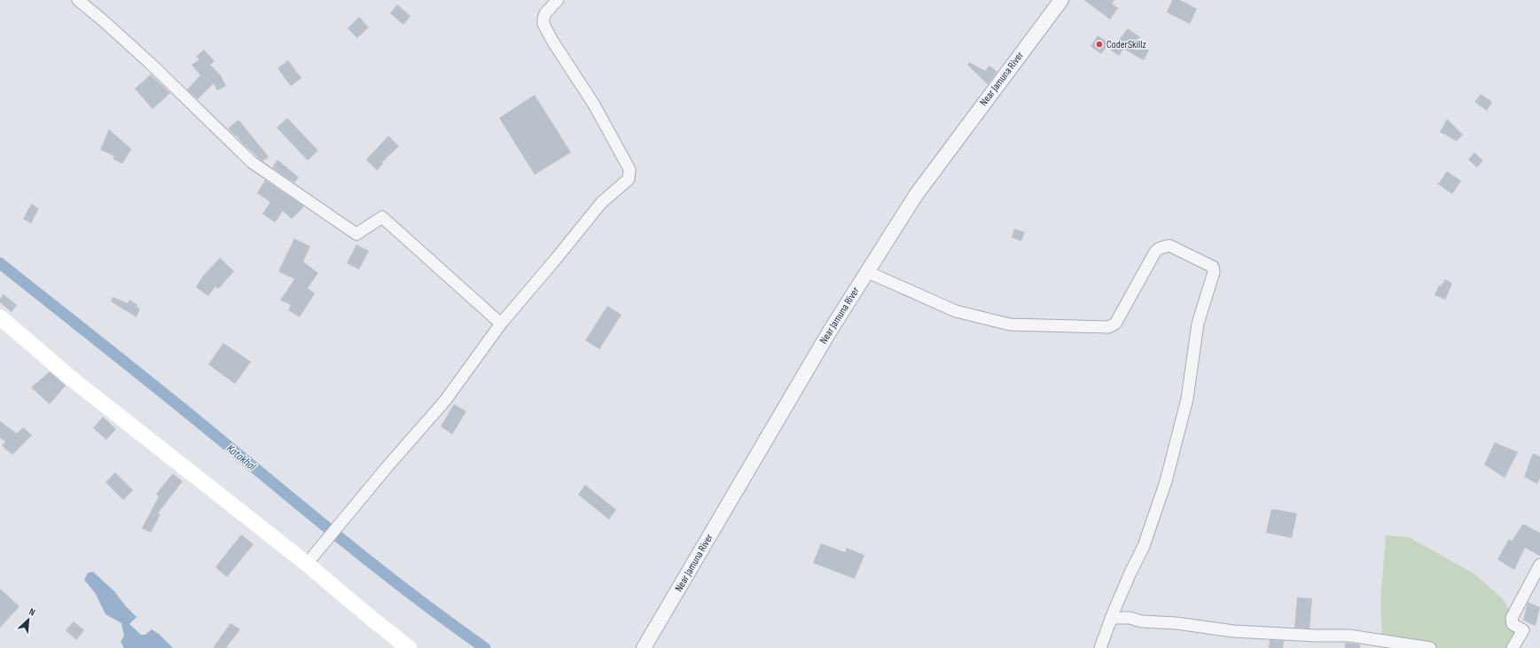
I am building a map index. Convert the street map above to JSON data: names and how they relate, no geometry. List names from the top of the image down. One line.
{"streets":{"street":["Near Jamuna River"]},"water":["Katakhal"],"places":["CoderSkillz"],"north":"top right"}
